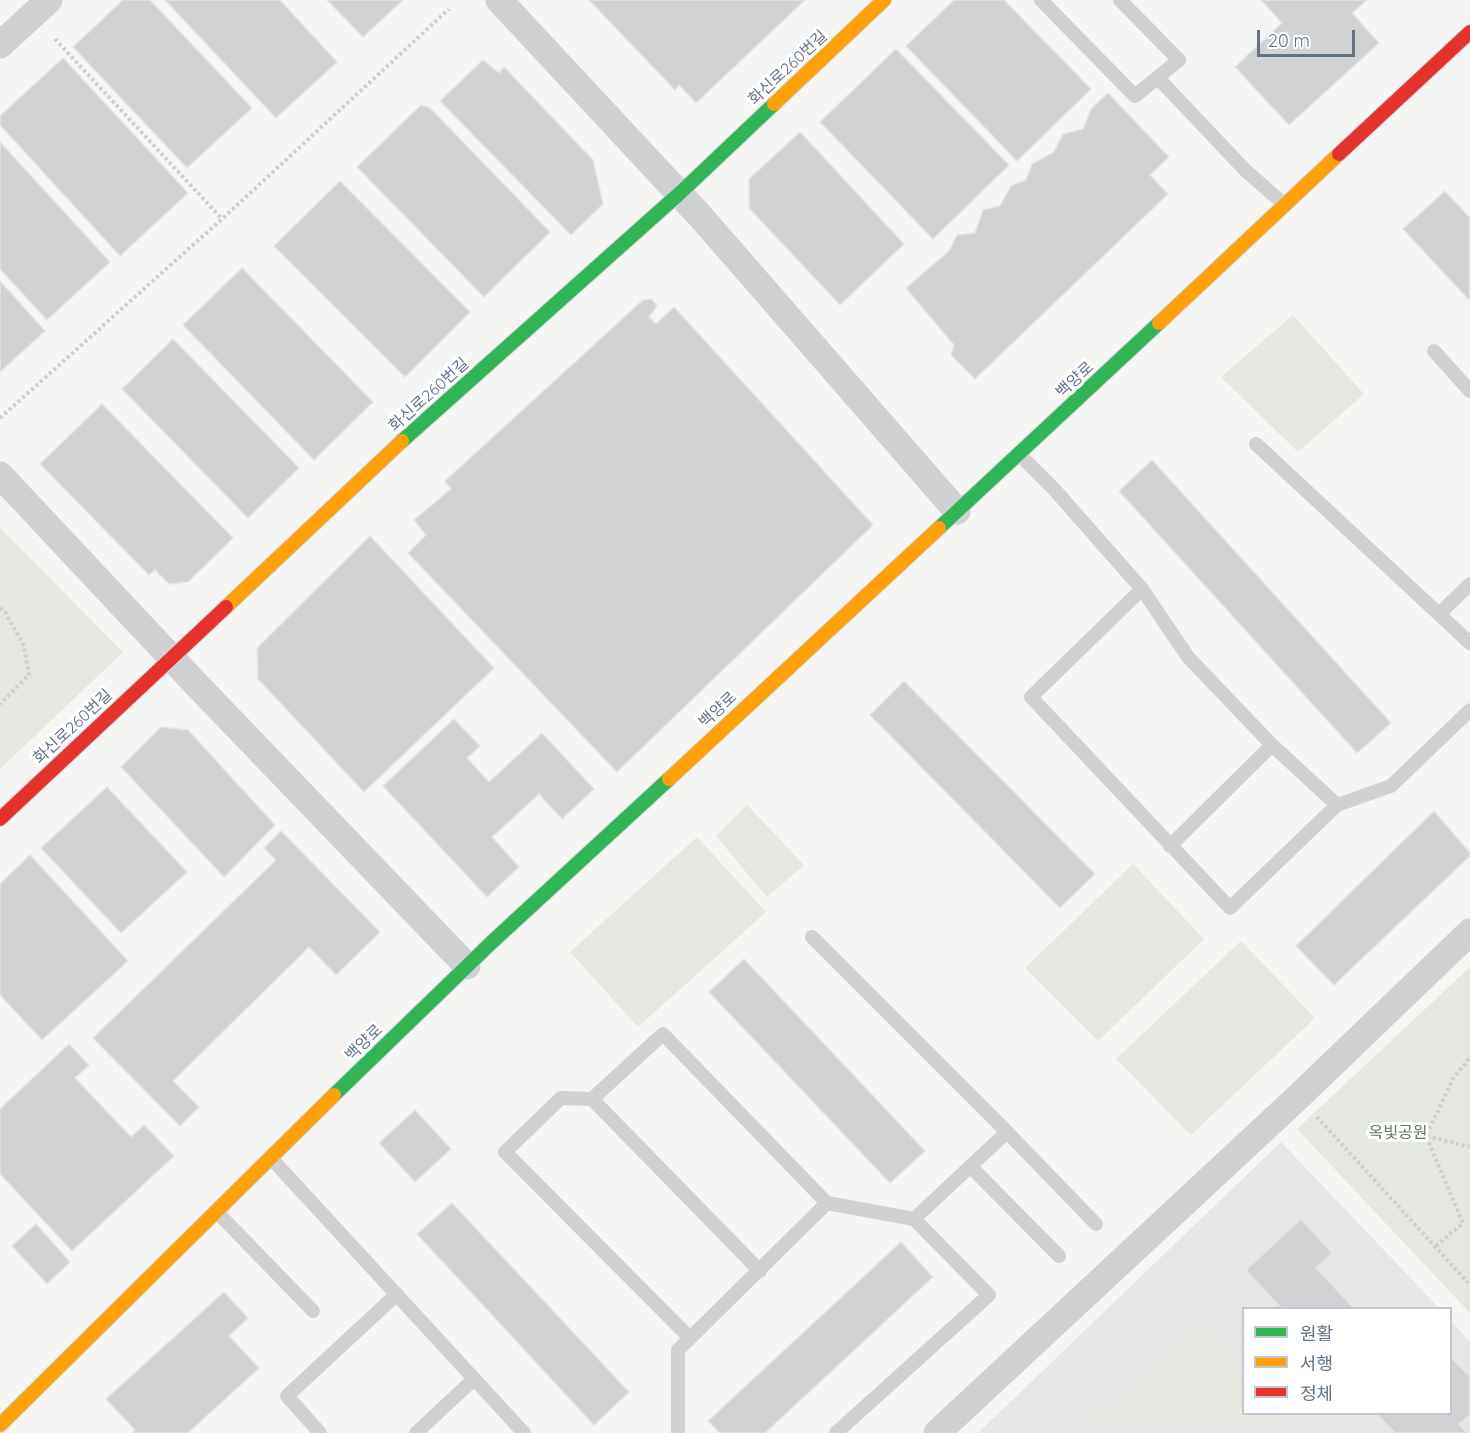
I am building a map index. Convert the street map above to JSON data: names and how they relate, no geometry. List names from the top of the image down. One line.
{"streets":{"street":["화신로260번길","백양로"]},"parks":["옥빛공원"],"legend":["원활","서행","정체"],"scale_bar":"20 m"}
